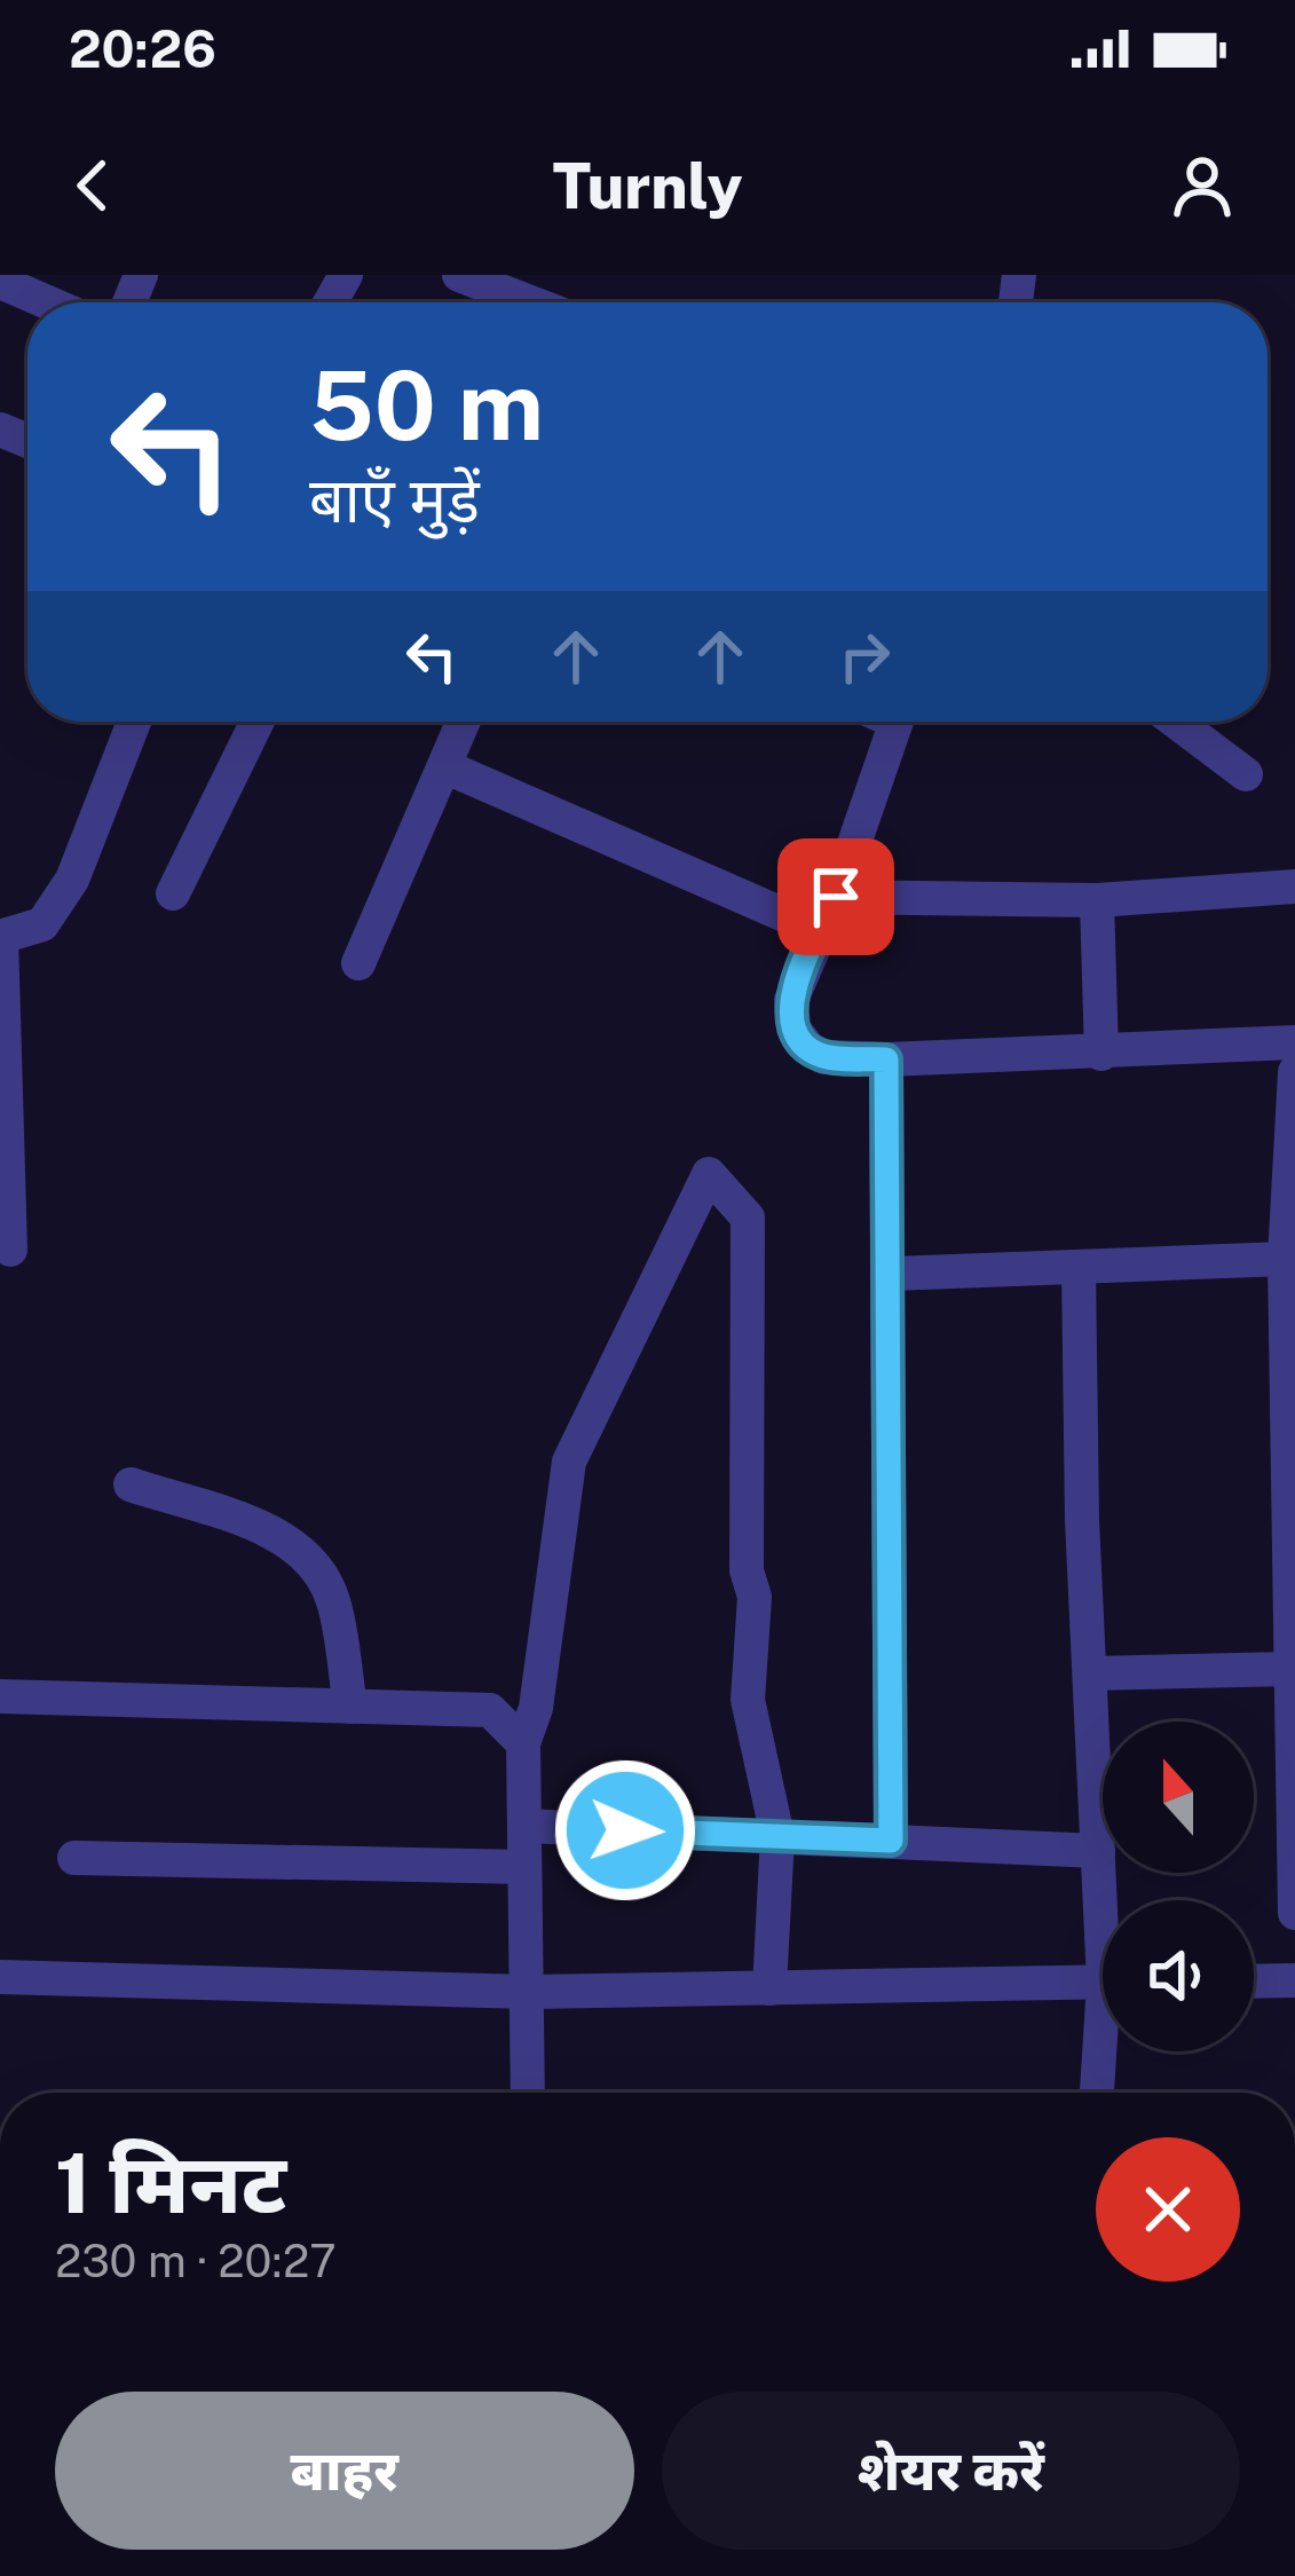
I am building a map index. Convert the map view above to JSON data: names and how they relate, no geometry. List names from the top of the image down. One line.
{"north":"top","page":{"status":"20:26","header":"Turnly","turn":["50 m","बाएँ मुड़ें"],"heading":["1 मिनट","230 m · 20:27"],"buttons":["बाहर","शेयर करें"]}}
